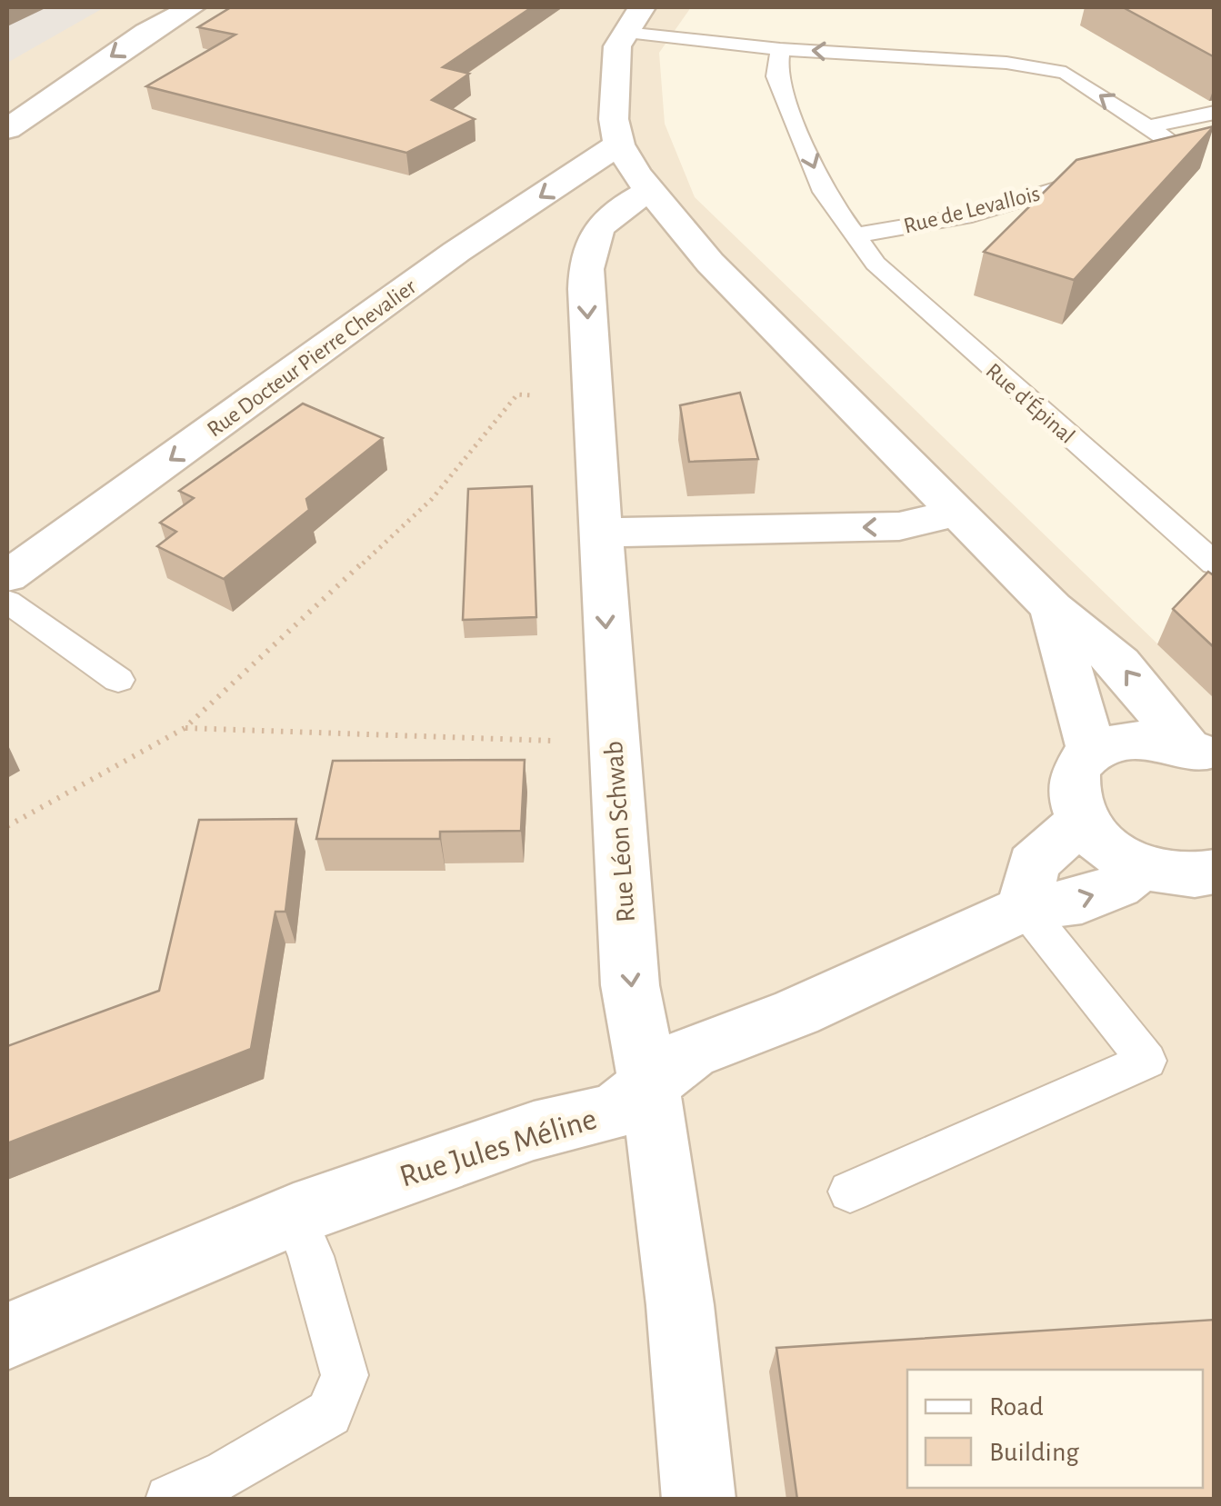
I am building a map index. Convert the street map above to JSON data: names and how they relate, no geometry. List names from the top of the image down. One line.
{"streets":{"street":["Rue Docteur Pierre Chevalier","Rue Léon Schwab","Rue Jules Méline"],"lane":["Rue de Levallois","Rue d'Épinal"]},"crossings":[["Rue de Levallois","Rue d'Épinal"],["Rue Léon Schwab","Rue Jules Méline"]],"one_way":["Rue Docteur Pierre Chevalier","Rue Léon Schwab"],"legend":["Road","Building"]}
